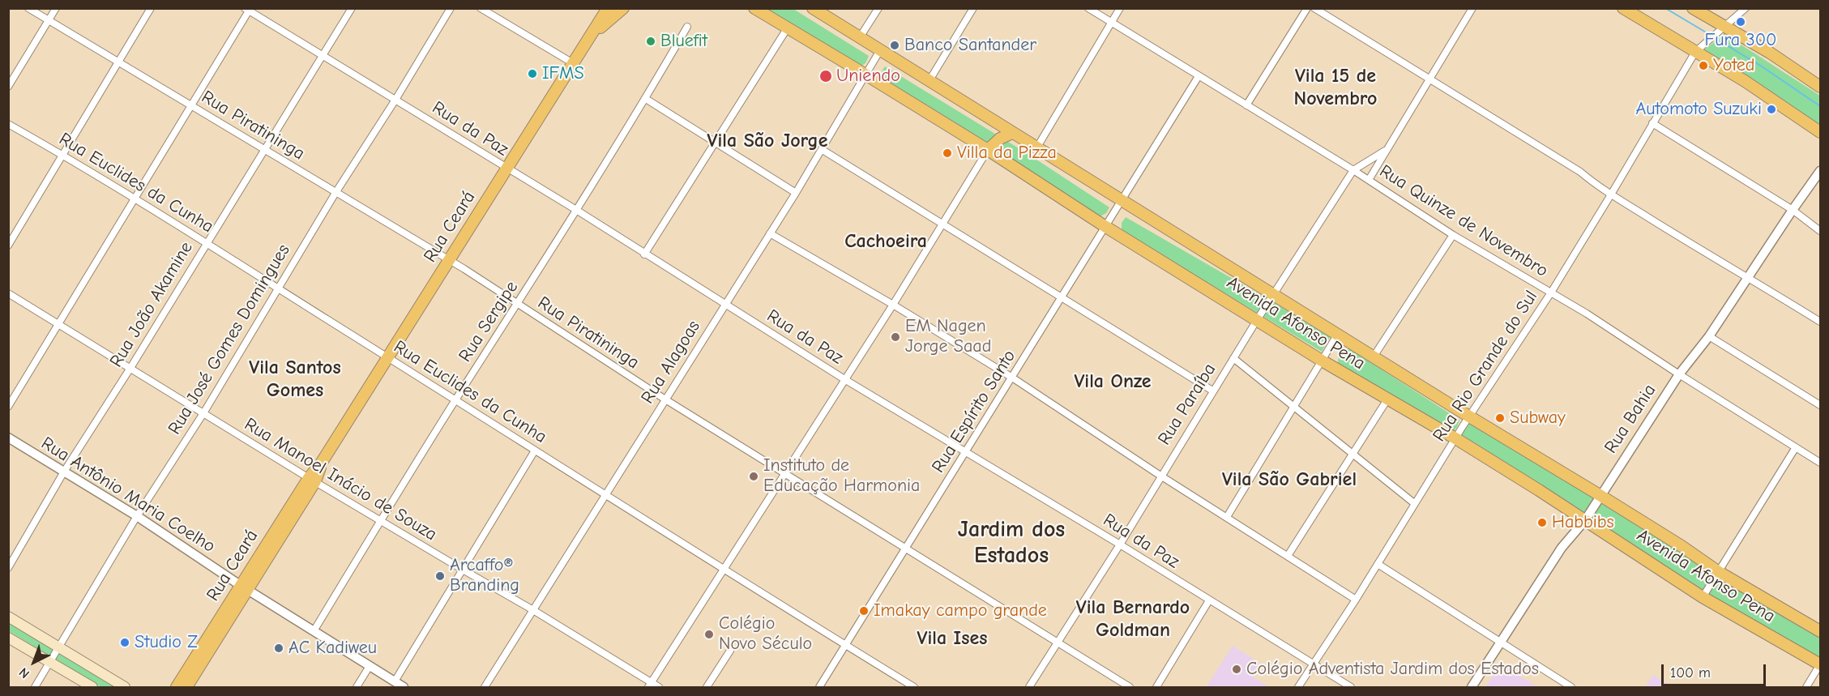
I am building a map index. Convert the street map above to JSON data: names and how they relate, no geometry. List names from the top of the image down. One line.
{"streets":{"main road":["Rua Ceará","Avenida Afonso Pena"],"street":["Rua Piratininga","Rua da Paz","Rua Euclides da Cunha","Rua Quinze de Novembro","Rua João Akamine","Rua Sergipe","Rua José Gomes Domingues","Rua Alagoas","Rua Rio Grande do Sul","Rua Paraíba","Rua Espírito Santo","Rua Bahia","Rua Manoel Inácio de Souza","Rua Antônio Maria Coelho"]},"crossings":[["Rua Piratininga","Rua Ceará"],["Rua Piratininga","Rua João Akamine"],["Rua Piratininga","Rua Sergipe"],["Rua Piratininga","Rua José Gomes Domingues"],["Rua Piratininga","Rua Alagoas"],["Rua Piratininga","Rua Paraíba"],["Rua Piratininga","Rua Espírito Santo"],["Rua da Paz","Rua Ceará"],["Rua da Paz","Rua João Akamine"],["Rua da Paz","Rua Sergipe"],["Rua da Paz","Rua José Gomes Domingues"],["Rua da Paz","Rua Alagoas"],["Rua da Paz","Rua Rio Grande do Sul"],["Rua da Paz","Rua Paraíba"],["Rua da Paz","Rua Espírito Santo"],["Rua Euclides da Cunha","Rua Ceará"],["Rua Euclides da Cunha","Rua João Akamine"],["Rua Euclides da Cunha","Rua Sergipe"],["Rua Euclides da Cunha","Rua José Gomes Domingues"],["Rua Euclides da Cunha","Rua Alagoas"],["Rua Euclides da Cunha","Rua Espírito Santo"],["Rua Quinze de Novembro","Rua Rio Grande do Sul"],["Rua Quinze de Novembro","Rua Paraíba"],["Rua Quinze de Novembro","Rua Espírito Santo"],["Rua Quinze de Novembro","Rua Bahia"],["Rua Ceará","Rua Manoel Inácio de Souza"],["Rua Ceará","Rua Antônio Maria Coelho"],["Rua João Akamine","Rua Manoel Inácio de Souza"],["Rua João Akamine","Rua Antônio Maria Coelho"],["Rua Sergipe","Rua Manoel Inácio de Souza"],["Rua Sergipe","Rua Antônio Maria Coelho"],["Avenida Afonso Pena","Rua Alagoas"],["Avenida Afonso Pena","Rua Rio Grande do Sul"],["Avenida Afonso Pena","Rua Paraíba"],["Avenida Afonso Pena","Rua Espírito Santo"],["Avenida Afonso Pena","Rua Bahia"],["Rua José Gomes Domingues","Rua Manoel Inácio de Souza"],["Rua José Gomes Domingues","Rua Antônio Maria Coelho"],["Rua Alagoas","Rua Manoel Inácio de Souza"]],"districts":["Vila 15 de Novembro","Vila São Jorge","Cachoeira","Vila Santos Gomes","Vila Onze","Vila São Gabriel","Jardim dos Estados","Vila Bernardo Goldman","Vila Ises"],"places":["Fura 300","Bluefit","Banco Santander","Yoted","IFMS","Uniendo","Automoto Suzuki","Villa da Pizza","EM Nagen Jorge Saad","Subway","Instituto de Educação Harmonia","Habbibs","Arcaffo® Branding","Imakay campo grande","Colégio Novo Século","Studio Z","AC Kadiweu","Colégio Adventista Jardim dos Estados"],"scale_bar":"100 m","north":"bottom left"}
